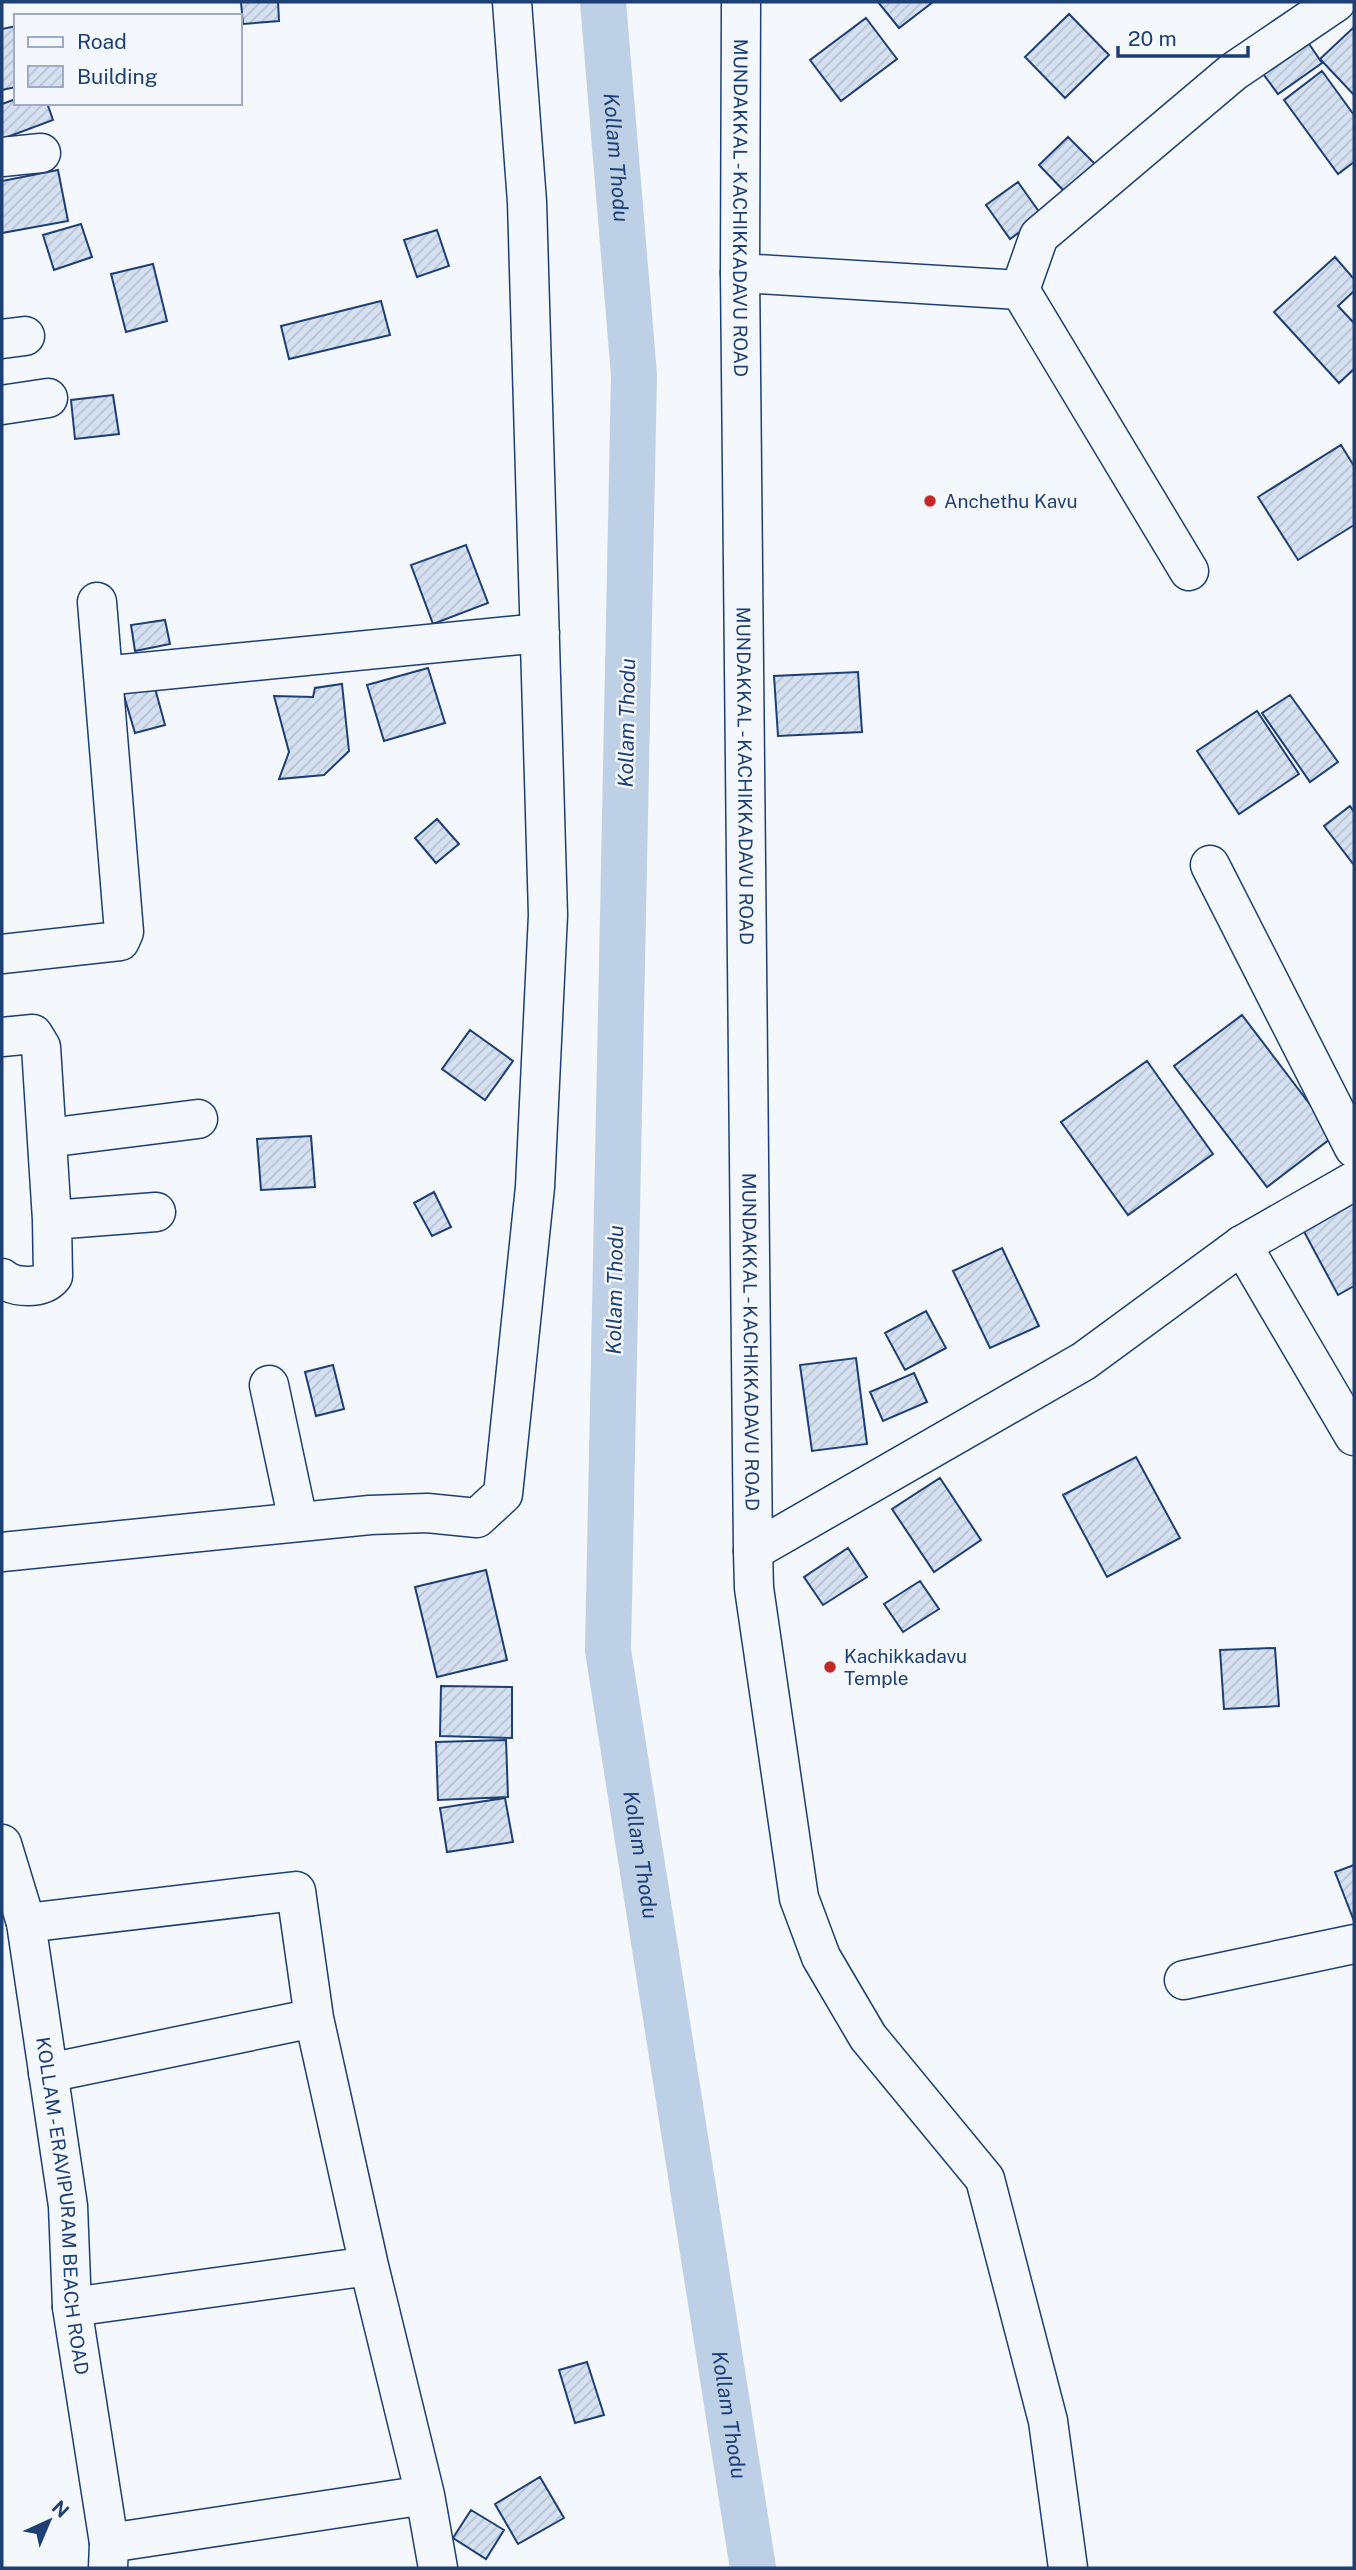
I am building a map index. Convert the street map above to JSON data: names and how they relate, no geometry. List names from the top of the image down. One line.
{"streets":{"street":["MUNDAKKAL - KACHIKKADAVU ROAD","KOLLAM - ERAVIPURAM BEACH ROAD"]},"water":["Kollam Thodu"],"places":["Anchethu Kavu","Kachikkadavu Temple"],"legend":["Road","Building"],"scale_bar":"20 m","north":"top right"}
